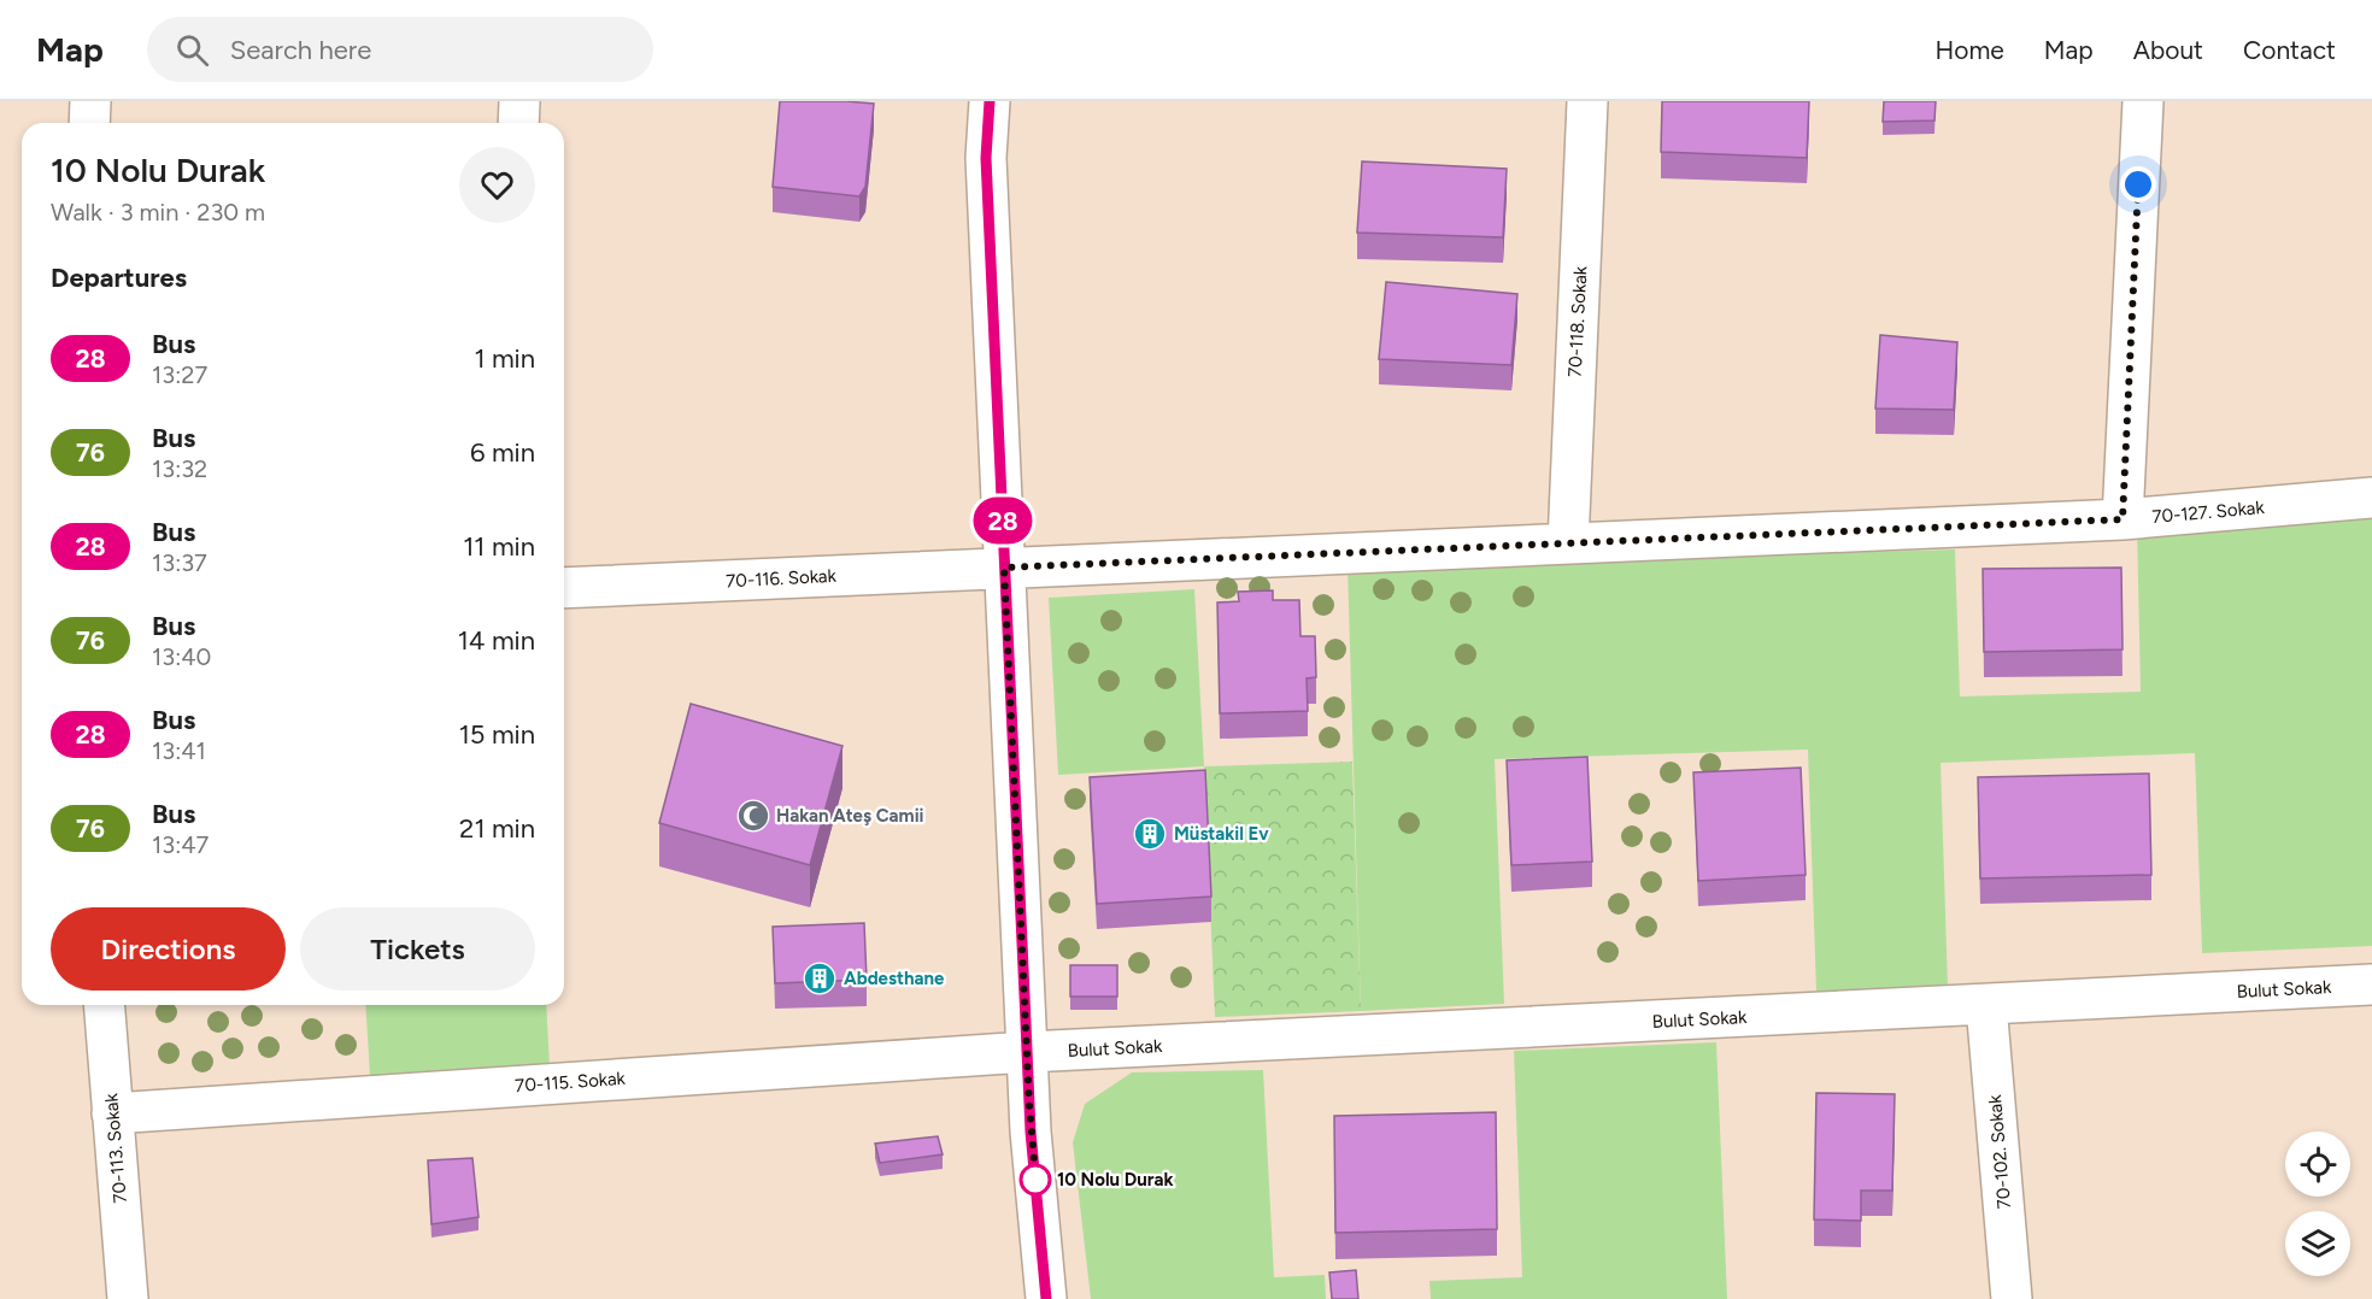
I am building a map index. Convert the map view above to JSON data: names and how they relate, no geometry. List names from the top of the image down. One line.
{"streets":{"street":["70-118. Sokak","70-127. Sokak","70-116. Sokak","Bulut Sokak","70-115. Sokak","70-113. Sokak","70-102. Sokak"]},"crossings":[["70-118. Sokak","70-127. Sokak"],["70-127. Sokak","70-116. Sokak"],["Bulut Sokak","70-115. Sokak"],["Bulut Sokak","70-102. Sokak"],["70-115. Sokak","70-113. Sokak"]],"places":{"mosque":["Hakan Ateş Camii"],"building":["Müstakil Ev","Abdesthane"],"other":["10 Nolu Durak"]},"lines":["bus line 28"],"page":{"header":"Map","search":"Search here","nav":["Home","Map","About","Contact"],"on_map":"28","heading":[["10 Nolu Durak","Walk · 3 min · 230 m"],"Departures"],"list":[{"mark":"28","name":"Bus","note":"13:27","value":"1 min"},{"mark":"76","name":"Bus","note":"13:32","value":"6 min"},{"mark":"28","name":"Bus","note":"13:37","value":"11 min"},{"mark":"76","name":"Bus","note":"13:40","value":"14 min"},{"mark":"28","name":"Bus","note":"13:41","value":"15 min"},{"mark":"76","name":"Bus","note":"13:47","value":"21 min"}],"buttons":["Directions","Tickets"]}}
